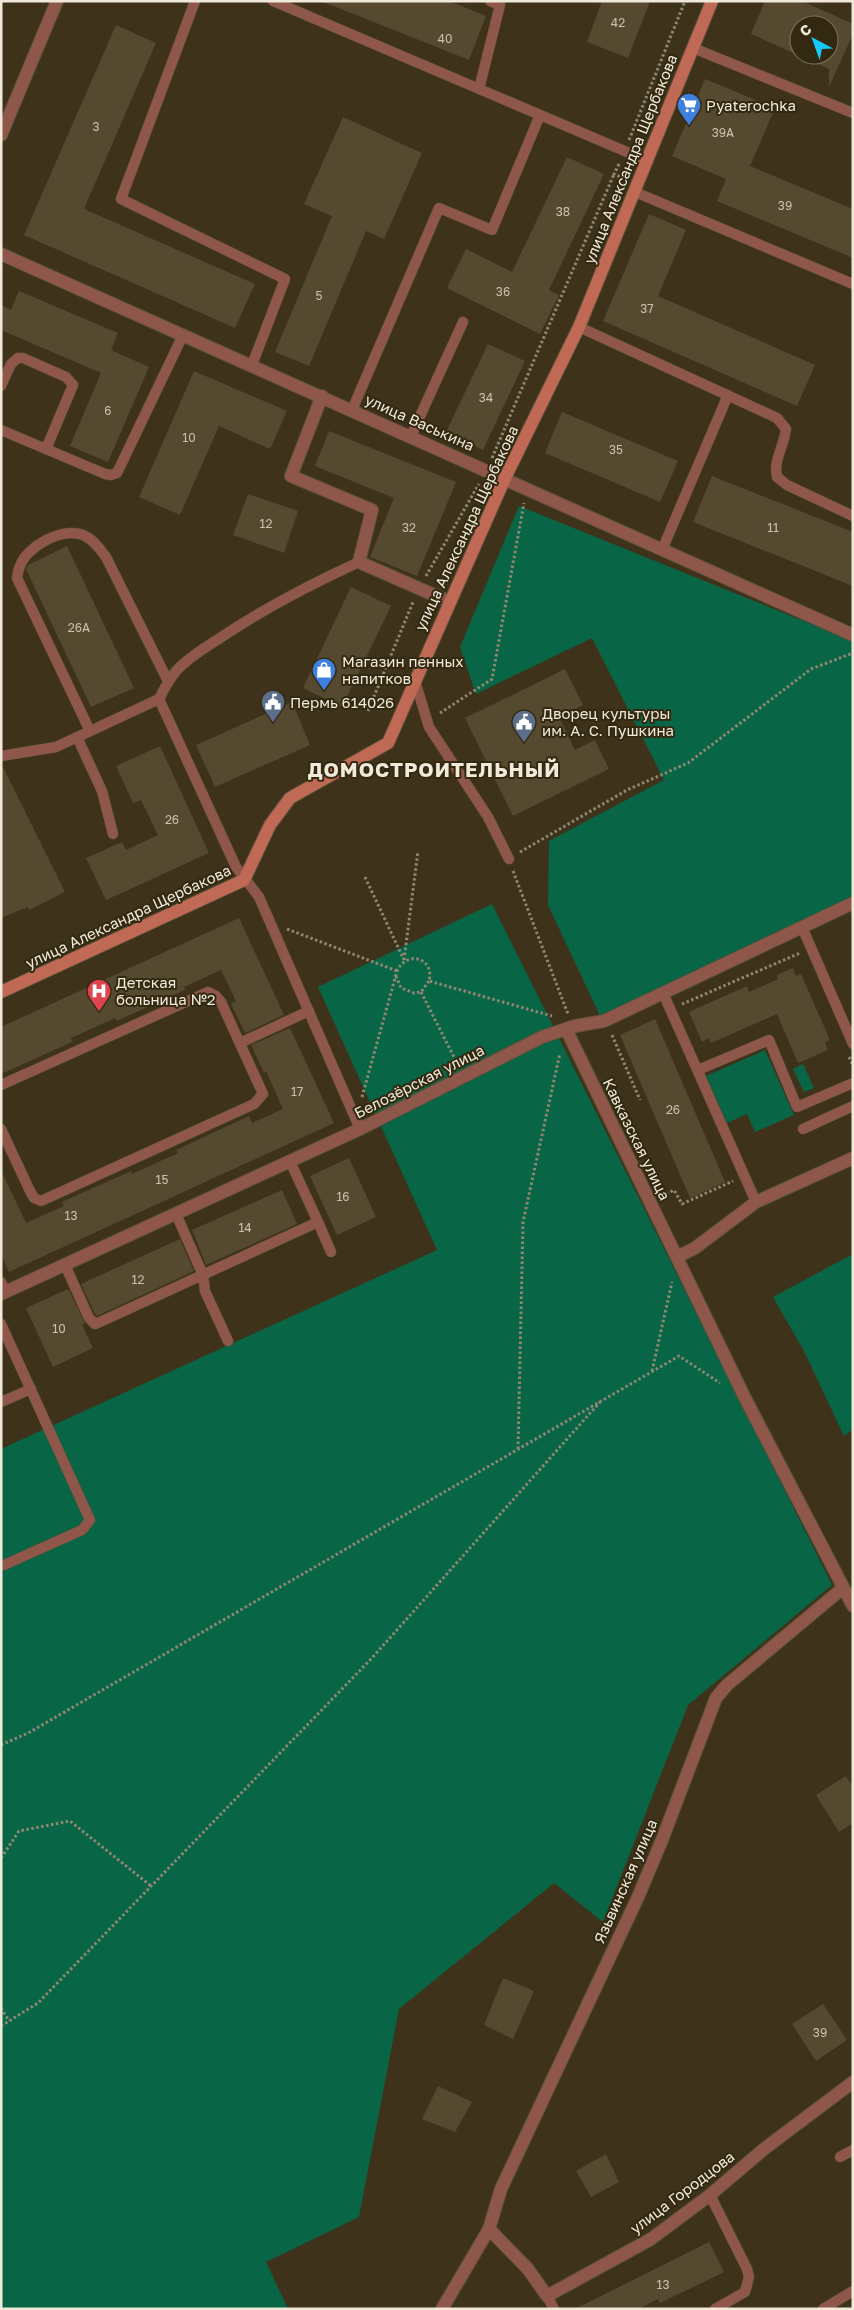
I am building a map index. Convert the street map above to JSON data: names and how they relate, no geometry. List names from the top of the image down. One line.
{"streets":{"street":["улица Александра Щербакова","улица Васькина","Белозёрская улица","Кавказская улица","Язьвинская улица","улица Городцова"]},"crossings":[["улица Александра Щербакова","улица Васькина"],["Белозёрская улица","Кавказская улица"],["Кавказская улица","Язьвинская улица"]],"districts":["ДОМОСТРОИТЕЛЬНЫЙ"],"places":{"supermarket":["Pyaterochka"],"shop":["Магазин пенных напитков"],"public building":["Пермь 614026","Дворец культуры им. А. С. Пушкина"],"hospital":["Детская больница №2"]},"house_numbers":["42","40","3","39А","39","38","36","5","37","34","6","10","35","12","32","11","26А","26","17","26","15","16","13","14","12","10","39","13"],"north":"top left"}
